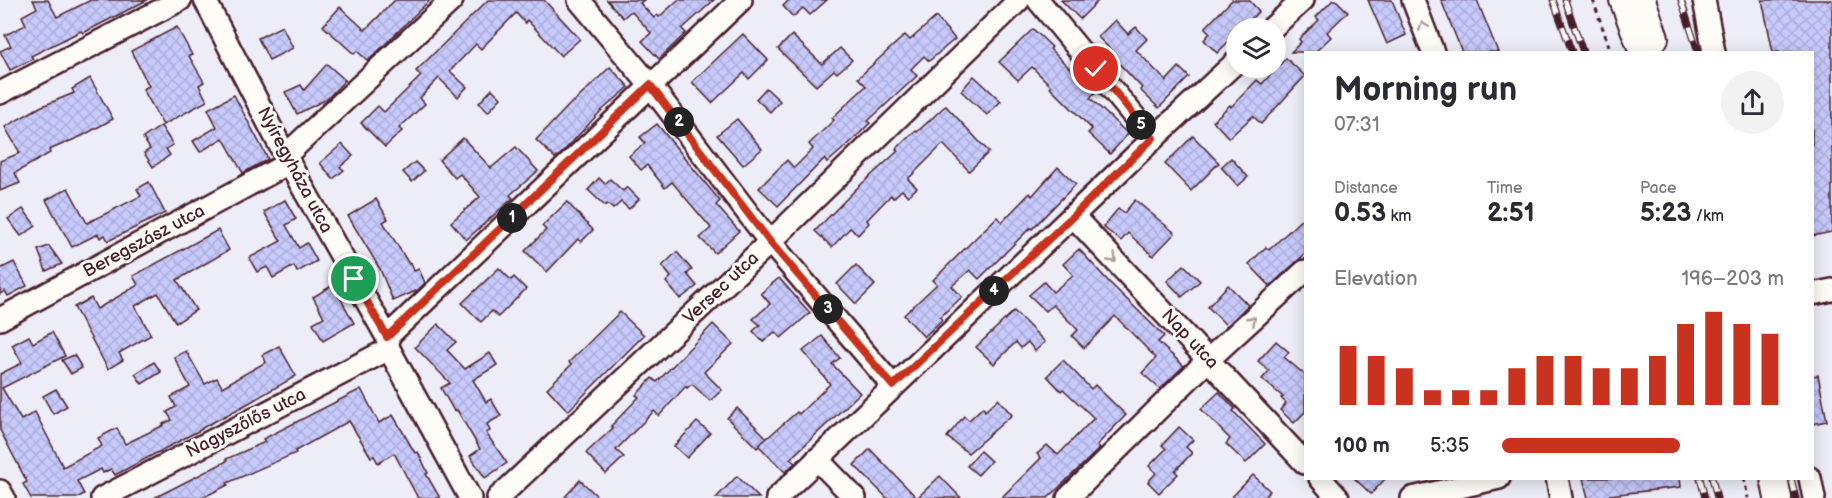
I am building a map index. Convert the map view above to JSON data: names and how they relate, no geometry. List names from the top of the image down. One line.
{"streets":{"street":["Nyíregyháza utca","Beregszász utca","Versec utca","Nap utca","Nagyszőlős utca"]},"crossings":[["Nyíregyháza utca","Beregszász utca"],["Nyíregyháza utca","Nagyszőlős utca"]],"one_way":["Nap utca"],"page":{"heading":["Morning run","07:31"],"pins":["2","5","1","4","3"],"stats":[["Distance","0.53 km"],["Time","2:51"],["Pace","5:23 /km"]],"chart":["Elevation","196–203 m"],"list":[{"name":"100 m","note":"5:35"}]}}
